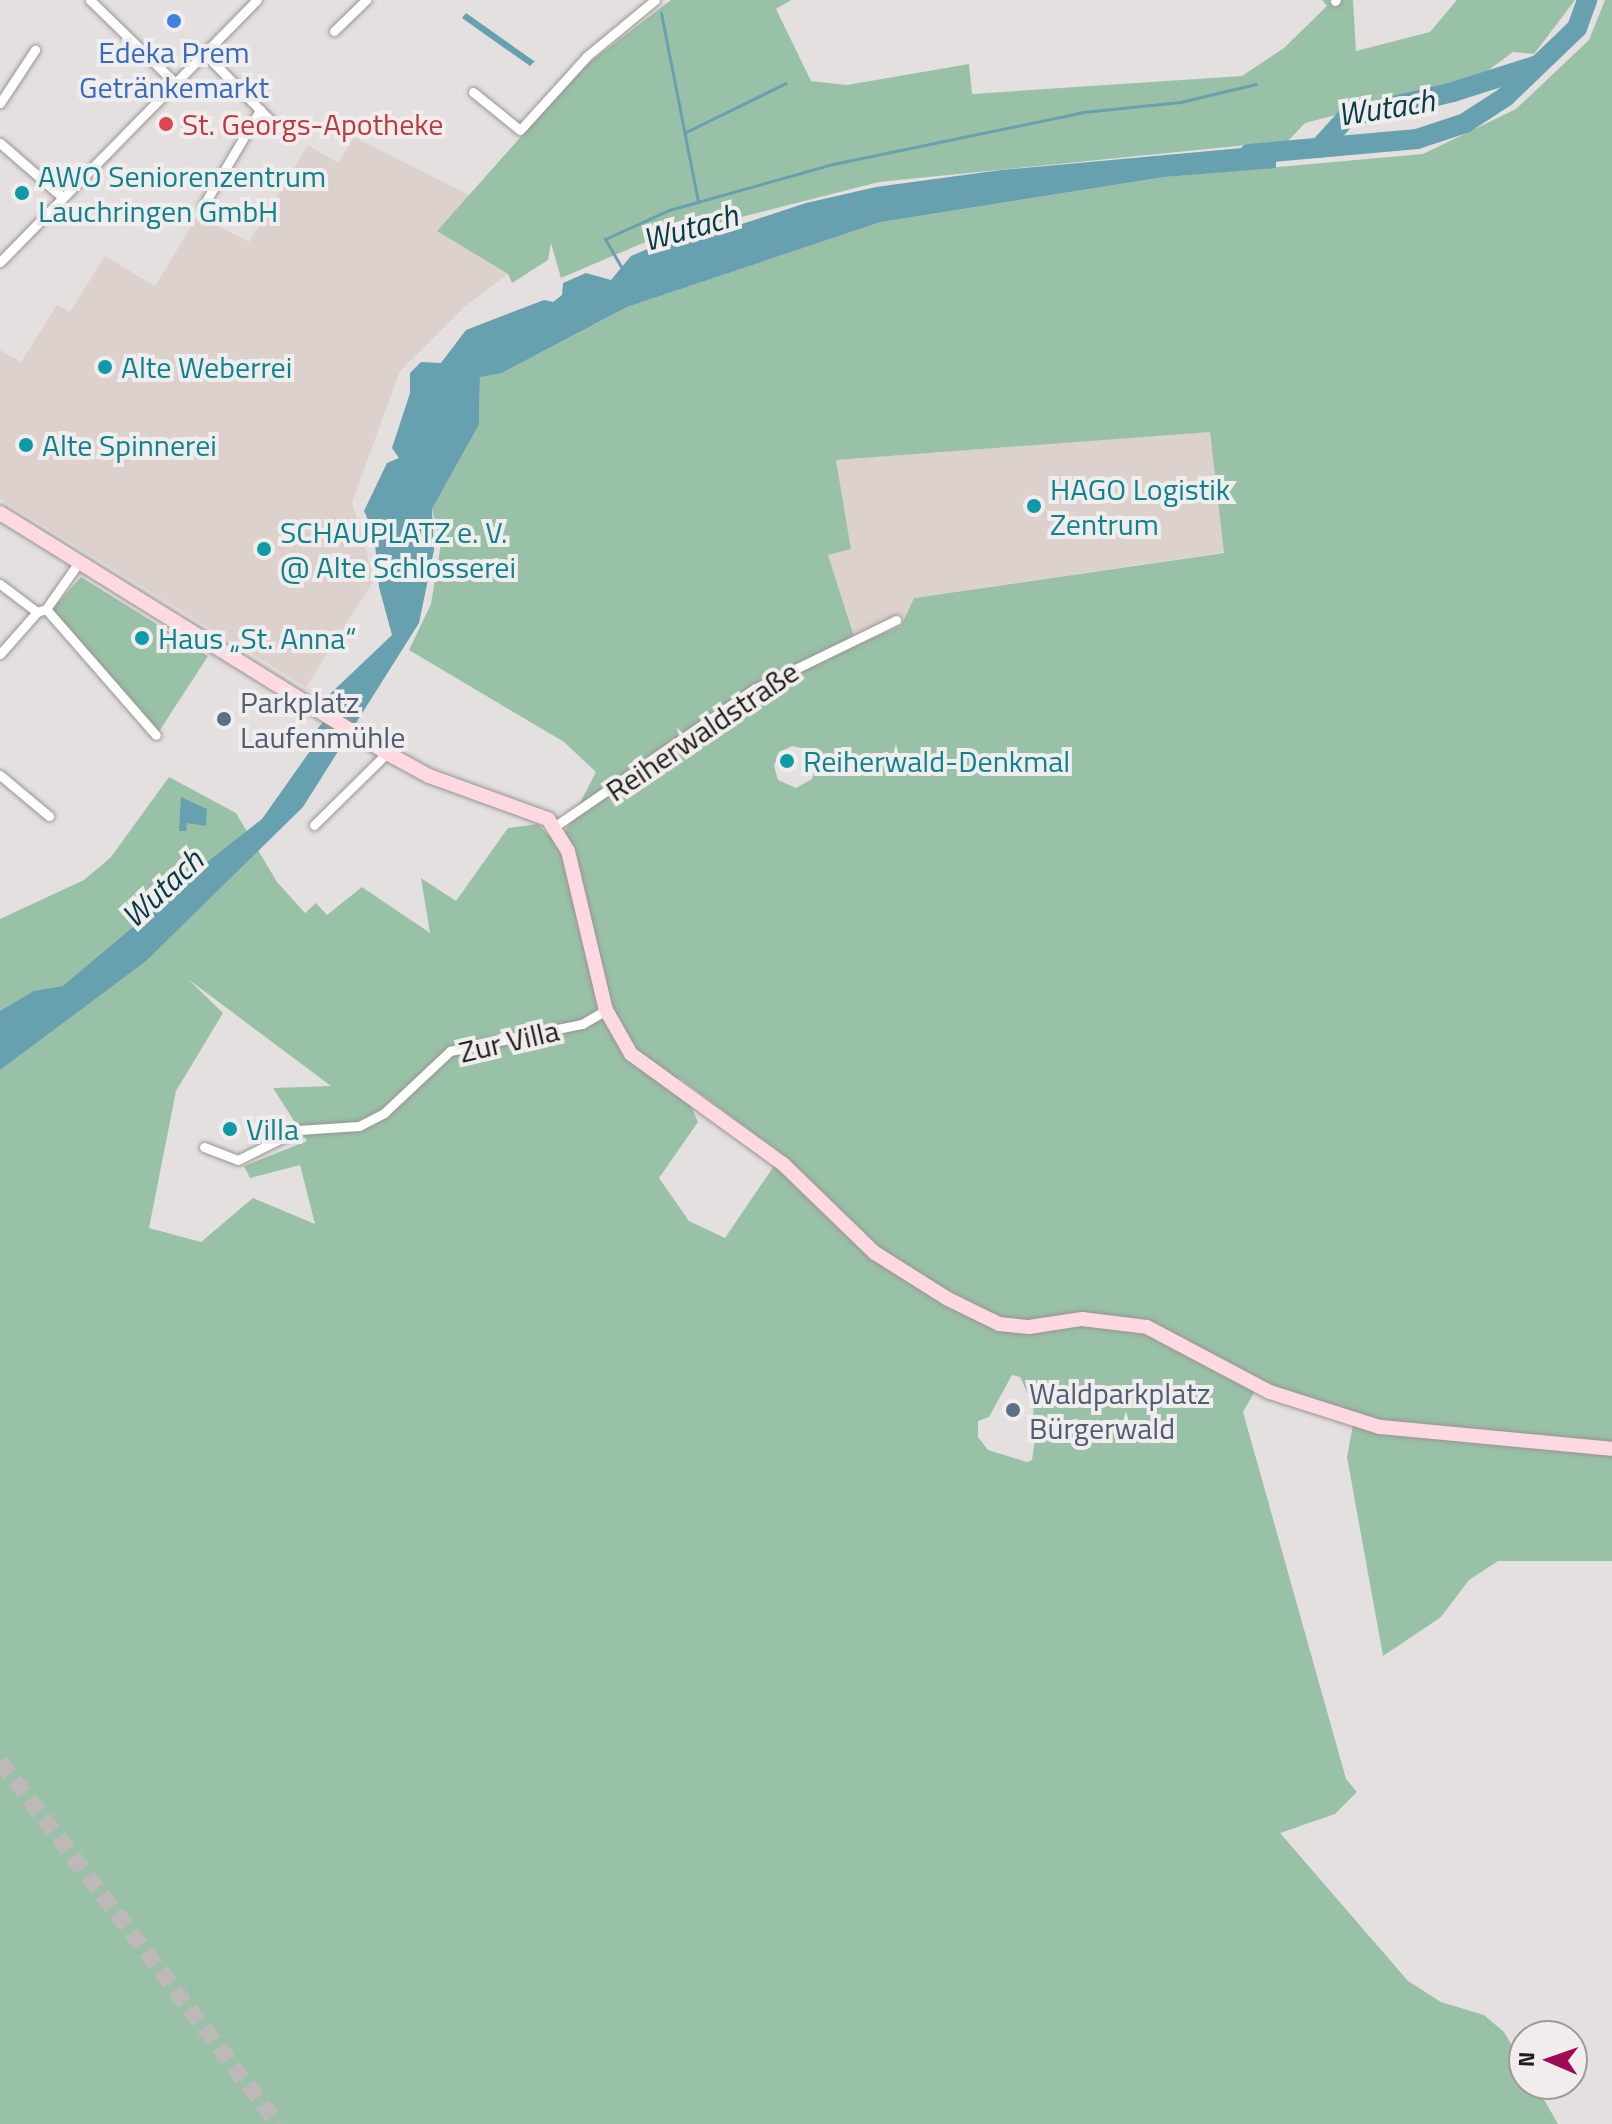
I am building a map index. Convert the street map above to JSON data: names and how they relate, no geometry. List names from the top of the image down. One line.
{"streets":{"street":["Reiherwaldstraße","Zur Villa"]},"water":["Wutach"],"places":["Edeka Prem Getränkemarkt","St. Georgs-Apotheke","AWO Seniorenzentrum Lauchringen GmbH","Alte Weberrei","Alte Spinnerei","HAGO Logistik Zentrum","SCHAUPLATZ e. V. @ Alte Schlosserei","Haus „St. Anna“","Parkplatz Laufenmühle","Reiherwald-Denkmal","Villa","Waldparkplatz Bürgerwald"],"north":"left"}
